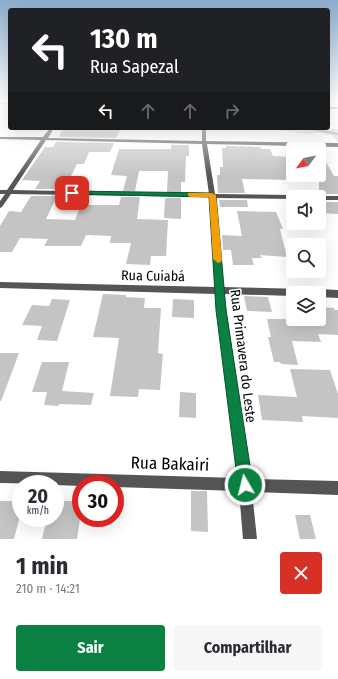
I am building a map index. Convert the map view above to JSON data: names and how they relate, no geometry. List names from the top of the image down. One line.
{"streets":{"street":["Rua Cuiabá","Rua Primavera do Leste","Rua Bakairi"]},"crossings":[["Rua Cuiabá","Rua Primavera do Leste"],["Rua Primavera do Leste","Rua Bakairi"]],"north":"bottom left","page":{"turn":["130 m","Rua Sapezal"],"speed":"20 km/h","limit":"30","heading":["1 min","210 m · 14:21"],"buttons":["Sair","Compartilhar"]}}
